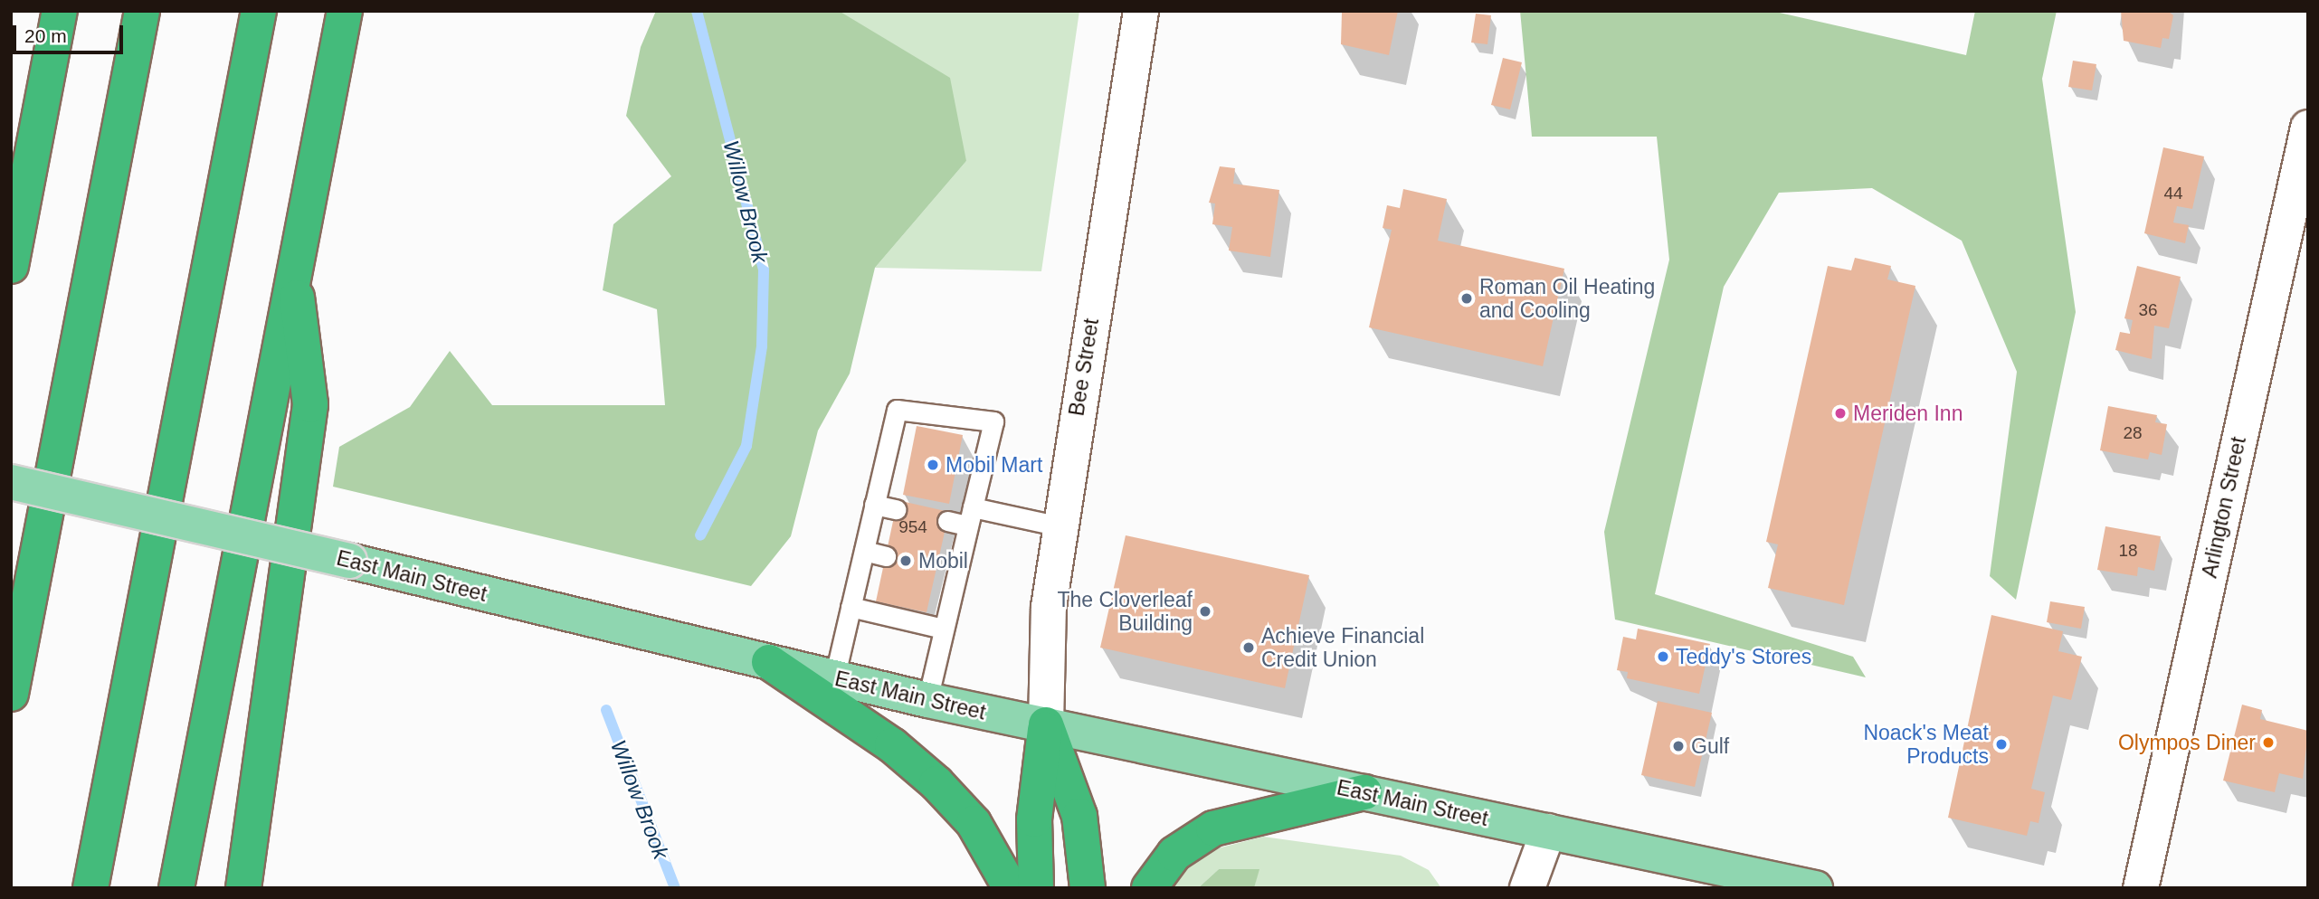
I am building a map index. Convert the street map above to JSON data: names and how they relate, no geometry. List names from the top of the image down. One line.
{"streets":{"main road":["East Main Street"],"street":["Bee Street","Arlington Street"]},"crossings":[["Bee Street","East Main Street"]],"water":["Willow Brook"],"places":["Roman Oil Heating and Cooling","Meriden Inn","Mobil Mart","Mobil","The Cloverleaf Building","Achieve Financial Credit Union","Teddy's Stores","Olympos Diner","Noack's Meat Products","Gulf"],"house_numbers":["44","36","28","954","18"],"scale_bar":"20 m"}
